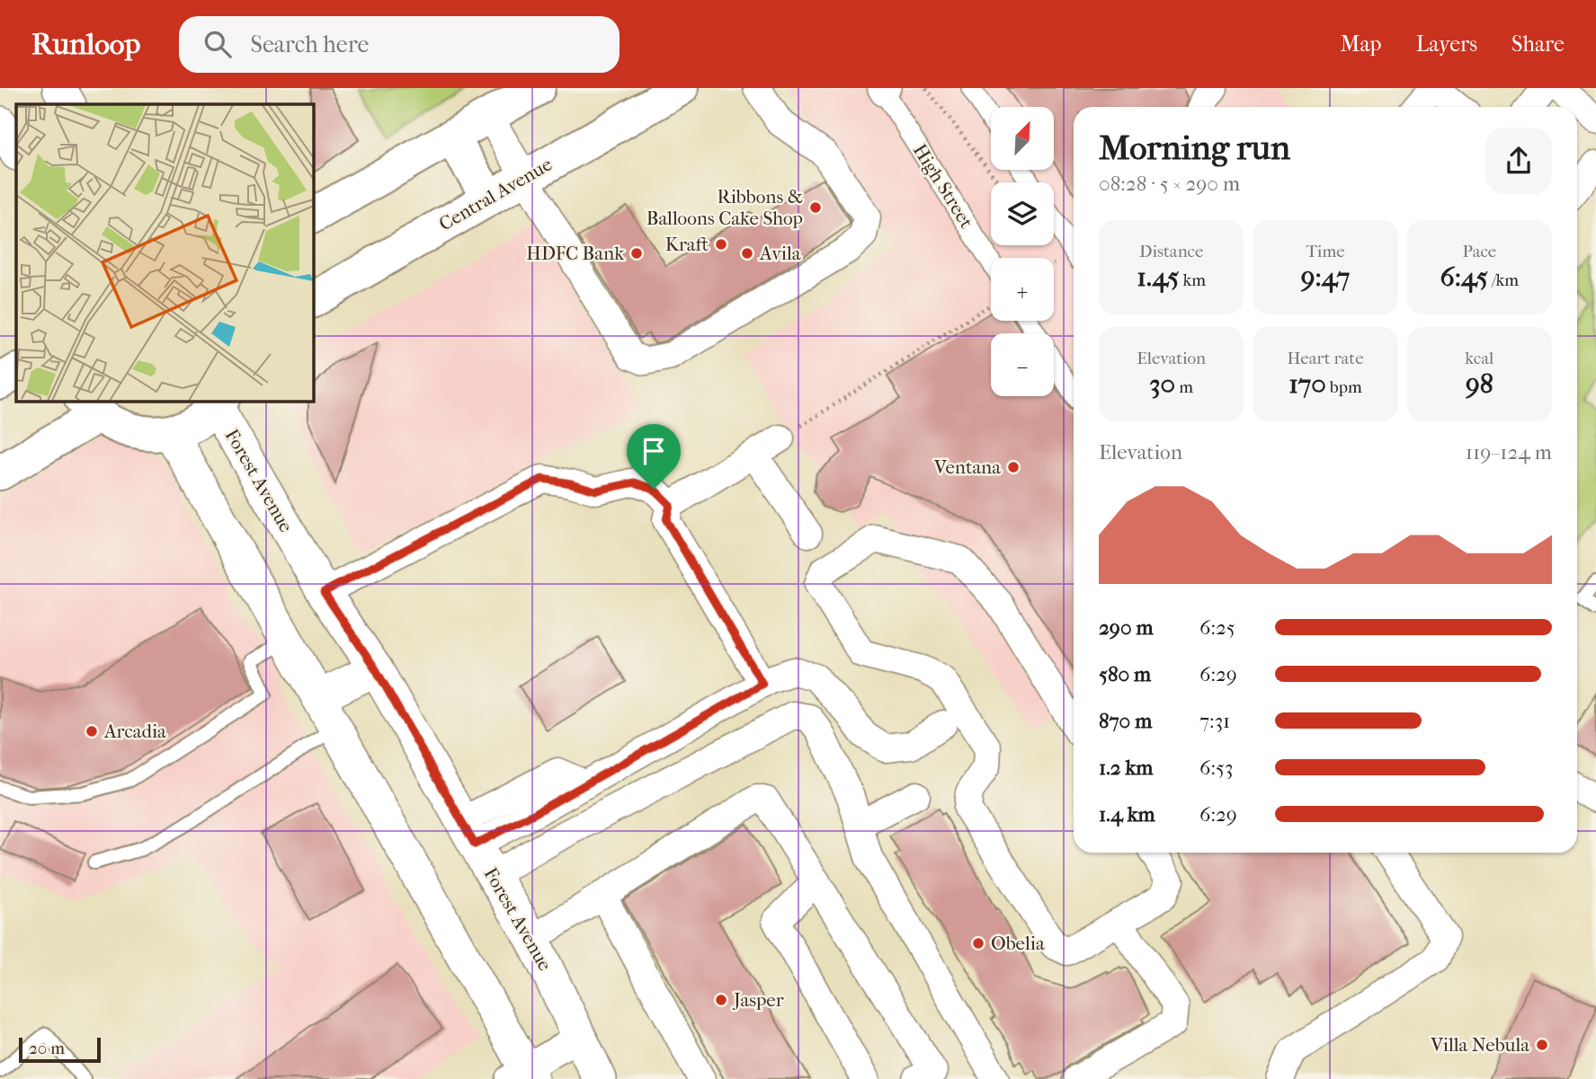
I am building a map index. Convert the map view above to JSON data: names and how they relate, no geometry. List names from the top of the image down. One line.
{"streets":{"main road":["Central Avenue"],"street":["High Street","Forest Avenue"]},"places":["Ribbons & Balloons Cake Shop","Kraft","HDFC Bank","Avila","Ventana","Arcadia","Obelia","Jasper","Villa Nebula"],"scale_bar":"20 m","north":"top right","page":{"header":"Runloop","search":"Search here","nav":["Map","Layers","Share"],"map_buttons":["+","−"],"heading":["Morning run","08:28 · 5 × 290 m"],"stats":[["Distance","1.45 km"],["Time","9:47"],["Pace","6:45 /km"],["Elevation","30 m"],["Heart rate","170 bpm"],["kcal","98"]],"chart":["Elevation","119–124 m"],"list":[{"name":"290 m","note":"6:25"},{"name":"580 m","note":"6:29"},{"name":"870 m","note":"7:31"},{"name":"1.2 km","note":"6:53"},{"name":"1.4 km","note":"6:29"}],"scale":"20 m"}}
